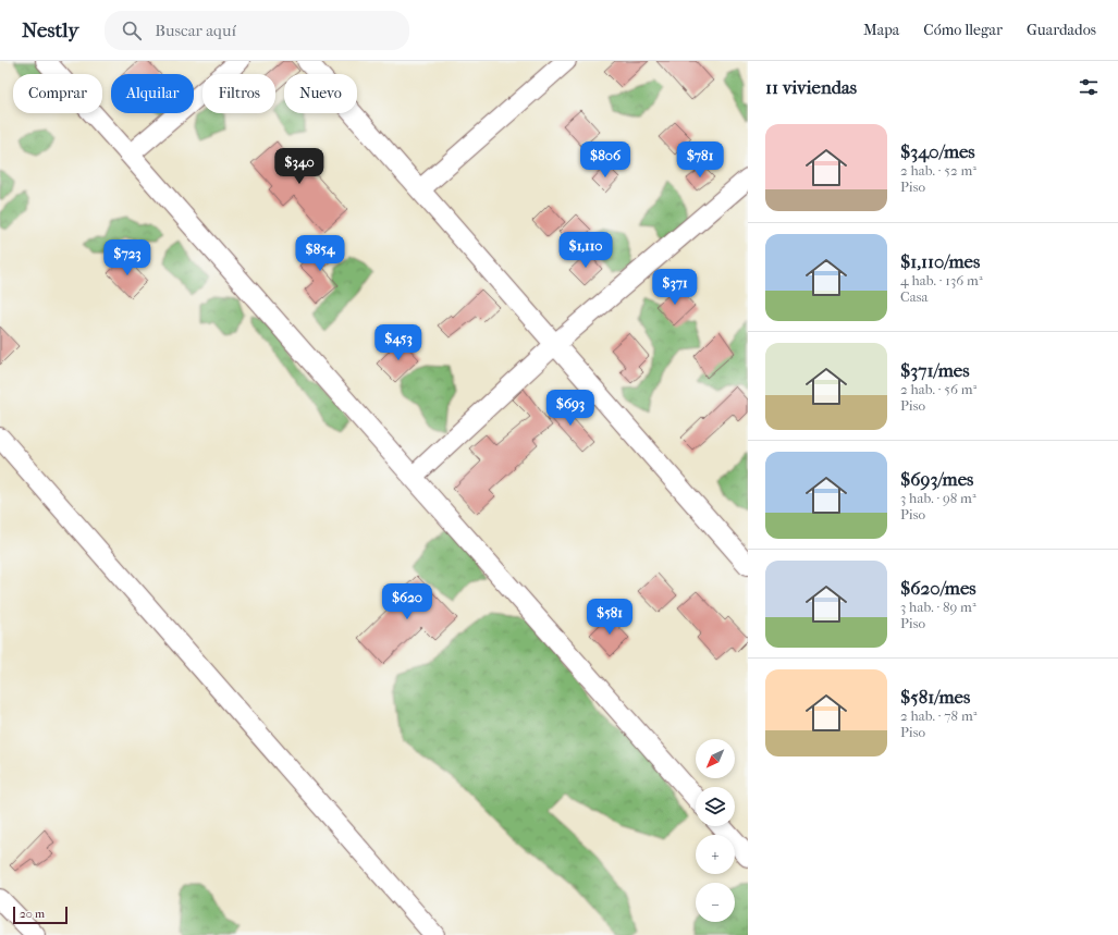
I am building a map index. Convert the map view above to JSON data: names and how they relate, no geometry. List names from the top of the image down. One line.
{"scale_bar":"20 m","north":"bottom left","page":{"header":"Nestly","search":"Buscar aquí","nav":["Mapa","Cómo llegar","Guardados"],"heading":"11 viviendas","chip":["Comprar","Alquilar","Filtros","Nuevo"],"list":[{"name":"$340/mes","note":"2 hab. · 52 m² · Piso"},{"name":"$1,110/mes","note":"4 hab. · 136 m² · Casa"},{"name":"$371/mes","note":"2 hab. · 56 m² · Piso"},{"name":"$693/mes","note":"3 hab. · 98 m² · Piso"},{"name":"$620/mes","note":"3 hab. · 89 m² · Piso"},{"name":"$581/mes","note":"2 hab. · 78 m² · Piso"}],"price":["$806","$781","$340","$1,110","$854","$723","$371","$453","$693","$620","$581"],"map_buttons":["+","−"],"scale":"20 m"}}
